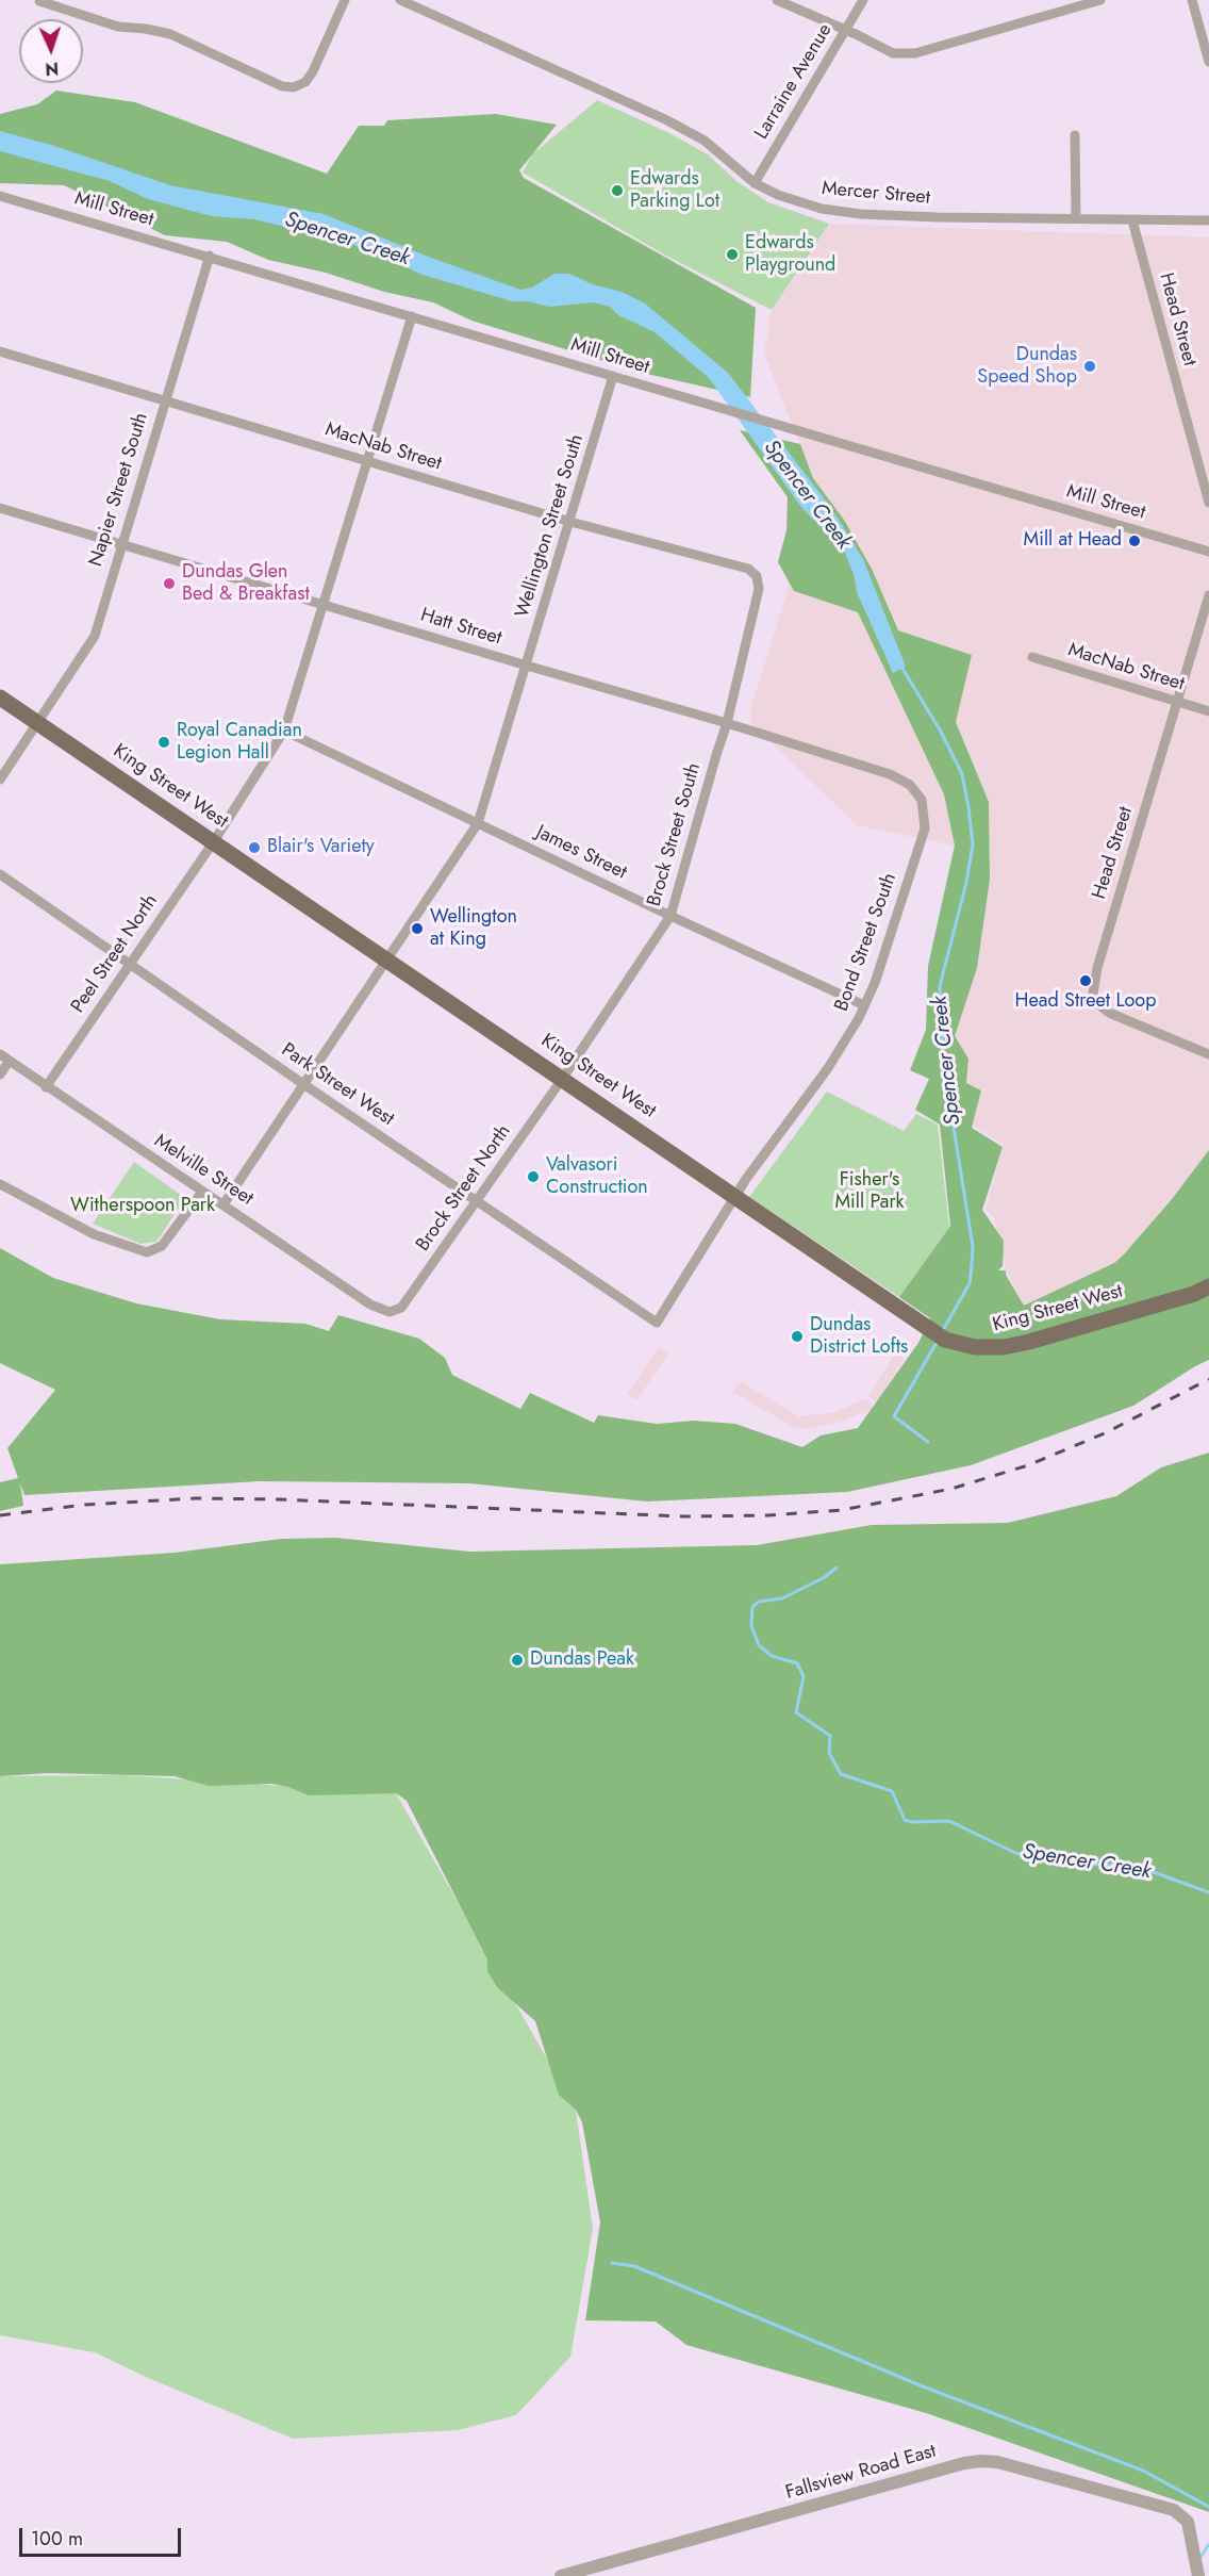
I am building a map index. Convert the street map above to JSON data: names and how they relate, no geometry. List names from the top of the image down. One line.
{"streets":{"main road":["King Street West"],"street":["Larraine Avenue","Mercer Street","Mill Street","Head Street","MacNab Street","Napier Street South","Wellington Street South","Hatt Street","Brock Street South","James Street","Bond Street South","Peel Street North","Park Street West","Melville Street","Brock Street North","Fallsview Road East"]},"crossings":[["Larraine Avenue","Mercer Street"],["Mercer Street","Head Street"],["Mill Street","Napier Street South"],["Mill Street","Wellington Street South"],["Mill Street","Peel Street North"],["Head Street","MacNab Street"],["MacNab Street","Napier Street South"],["MacNab Street","Wellington Street South"],["MacNab Street","Brock Street South"],["MacNab Street","Peel Street North"],["Napier Street South","Hatt Street"],["Napier Street South","King Street West"],["Wellington Street South","Hatt Street"],["Wellington Street South","King Street West"],["Wellington Street South","James Street"],["Wellington Street South","Park Street West"],["Wellington Street South","Melville Street"],["Hatt Street","Brock Street South"],["Hatt Street","Bond Street South"],["Hatt Street","Peel Street North"],["King Street West","Brock Street South"],["King Street West","Bond Street South"],["King Street West","Peel Street North"],["King Street West","Brock Street North"],["Brock Street South","James Street"],["Brock Street South","Brock Street North"],["James Street","Bond Street South"],["James Street","Peel Street North"],["Bond Street South","Park Street West"],["Peel Street North","Park Street West"],["Peel Street North","Melville Street"],["Park Street West","Brock Street North"],["Melville Street","Brock Street North"]],"water":["Spencer Creek"],"parks":["Fisher's Mill Park","Witherspoon Park"],"places":["Edwards Parking Lot","Edwards Playground","Dundas Speed Shop","Mill at Head","Dundas Glen Bed & Breakfast","Royal Canadian Legion Hall","Blair's Variety","Wellington at King","Head Street Loop","Valvasori Construction","Dundas District Lofts","Dundas Peak"],"scale_bar":"100 m","north":"bottom"}
